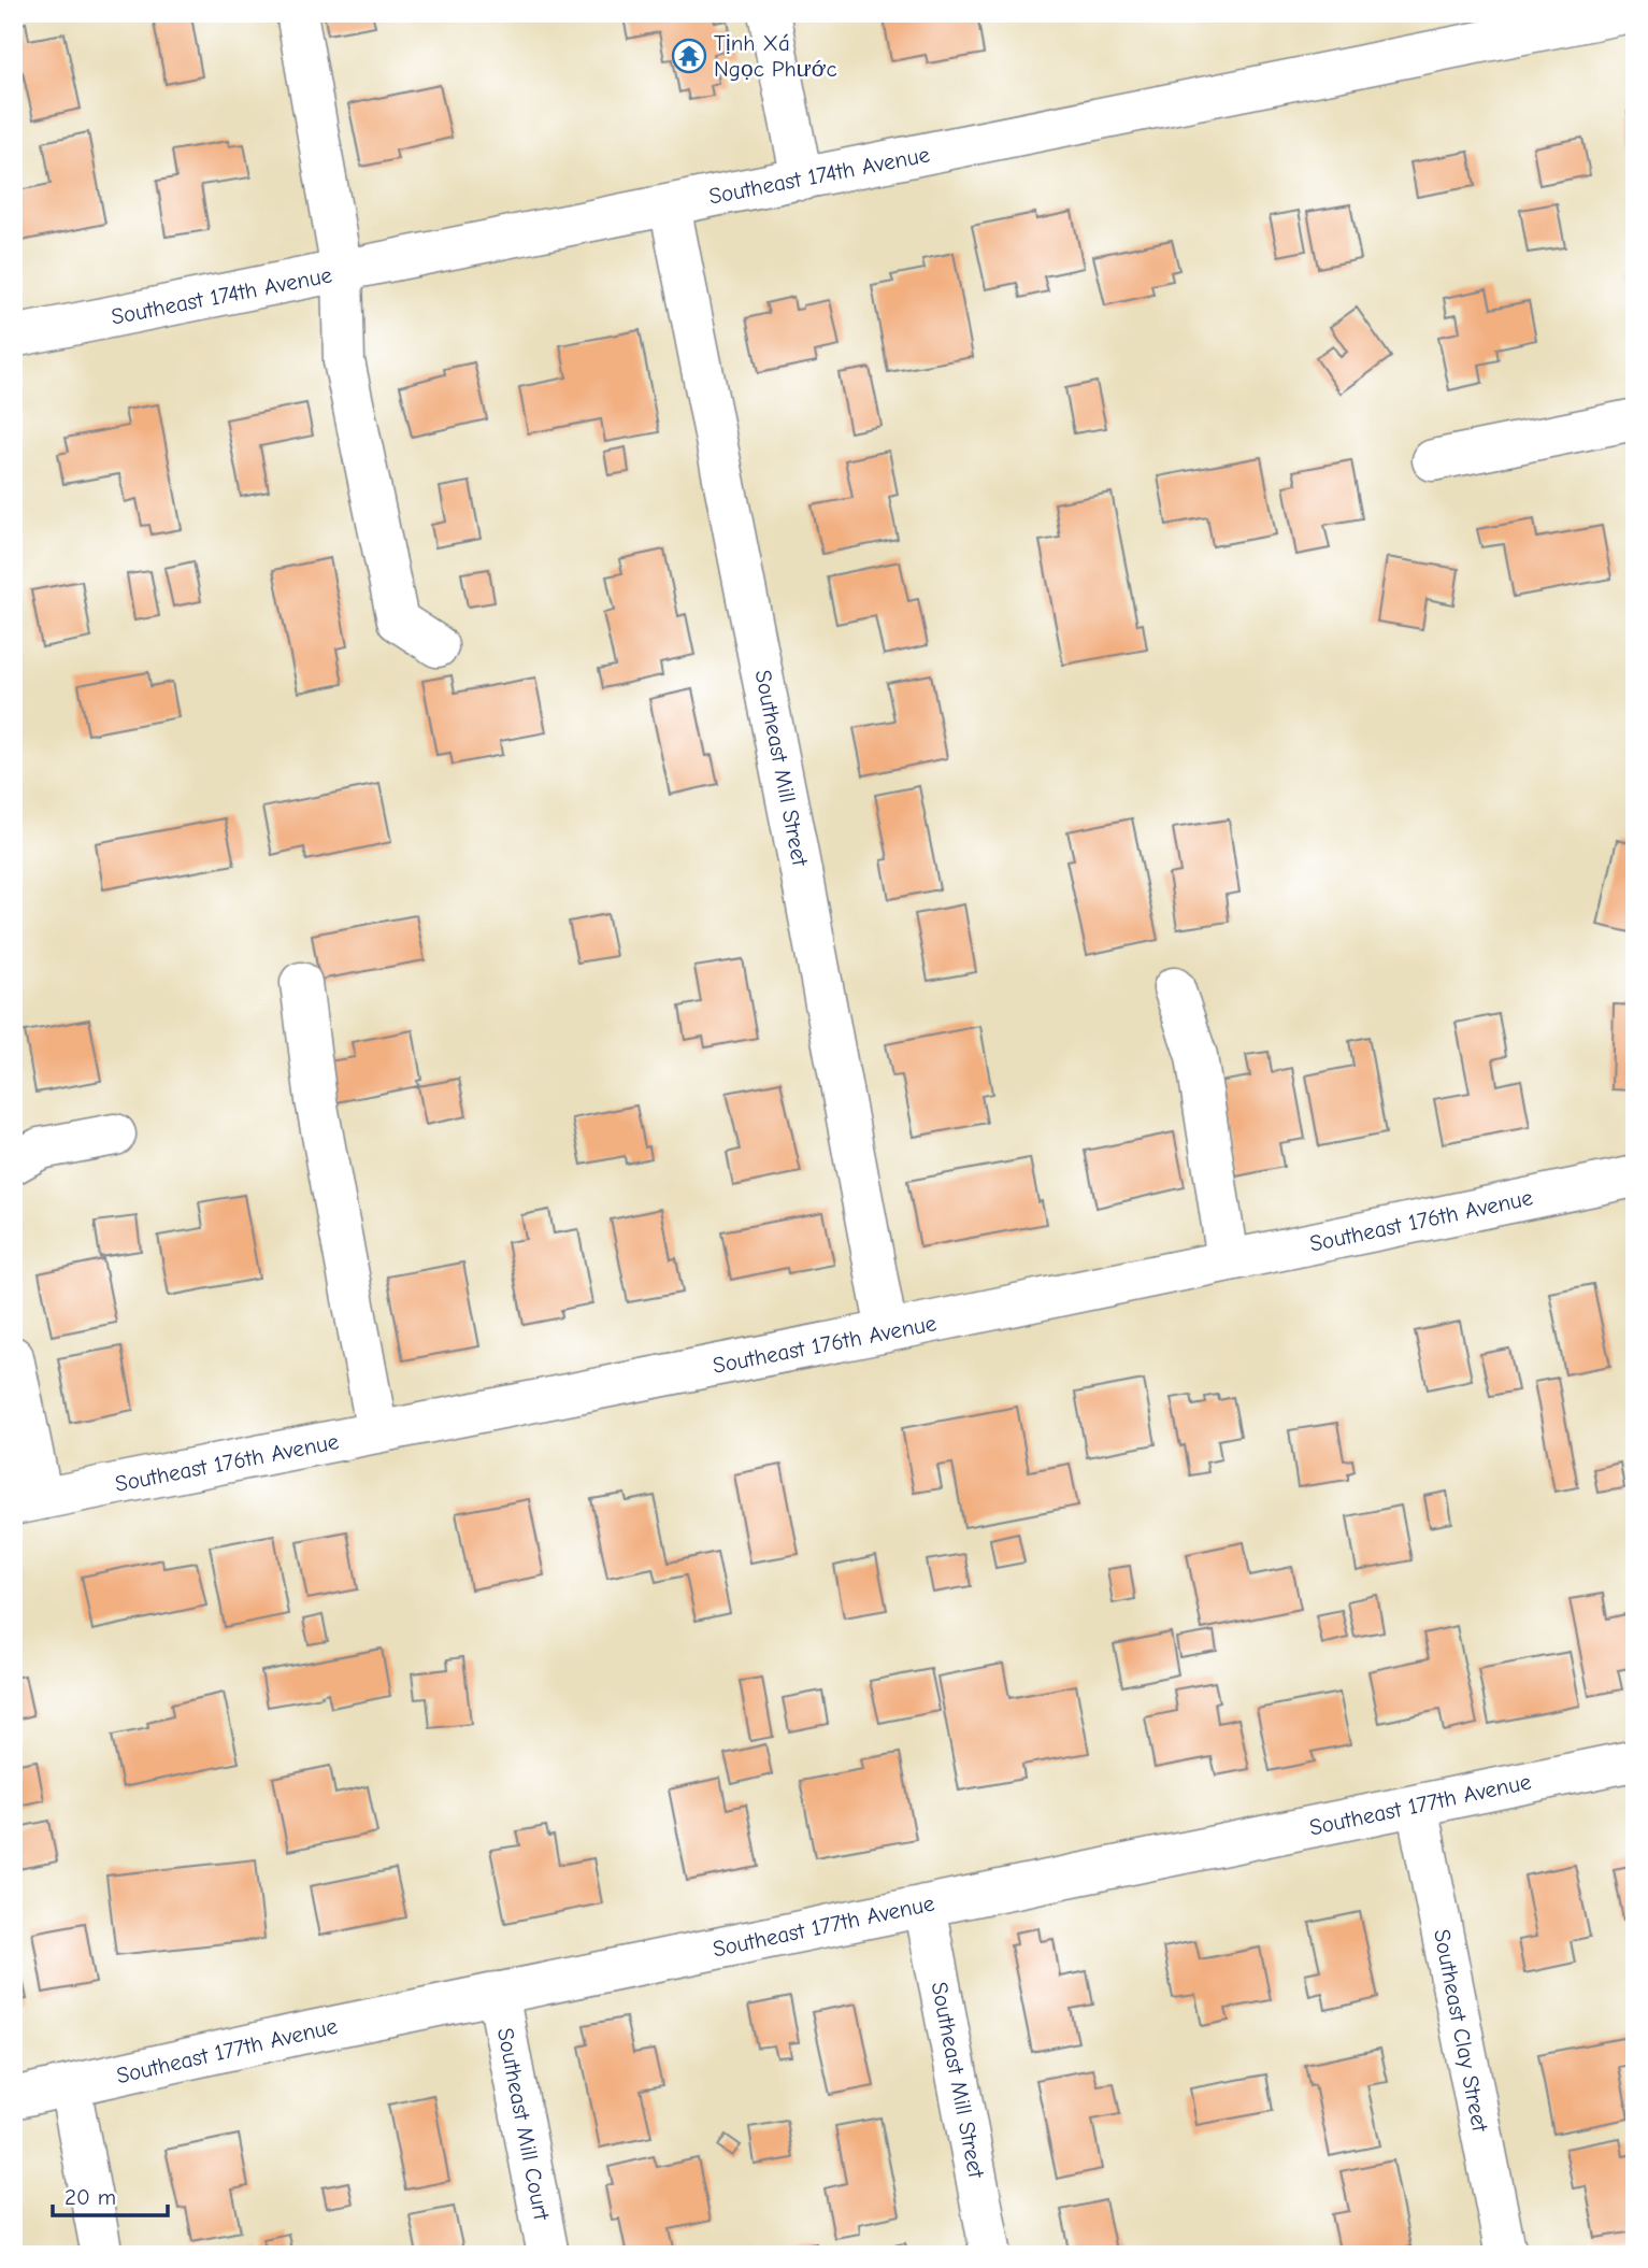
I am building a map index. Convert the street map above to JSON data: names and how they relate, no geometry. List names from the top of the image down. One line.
{"streets":{"street":["Southeast 174th Avenue","Southeast Mill Street","Southeast 176th Avenue","Southeast 177th Avenue","Southeast Clay Street","Southeast Mill Court"]},"crossings":[["Southeast 174th Avenue","Southeast Mill Street"],["Southeast Mill Street","Southeast 176th Avenue"],["Southeast Mill Street","Southeast 177th Avenue"],["Southeast 177th Avenue","Southeast Clay Street"],["Southeast 177th Avenue","Southeast Mill Court"]],"places":{"temple":["Tịnh Xá Ngọc Phước"]},"scale_bar":"20 m"}
